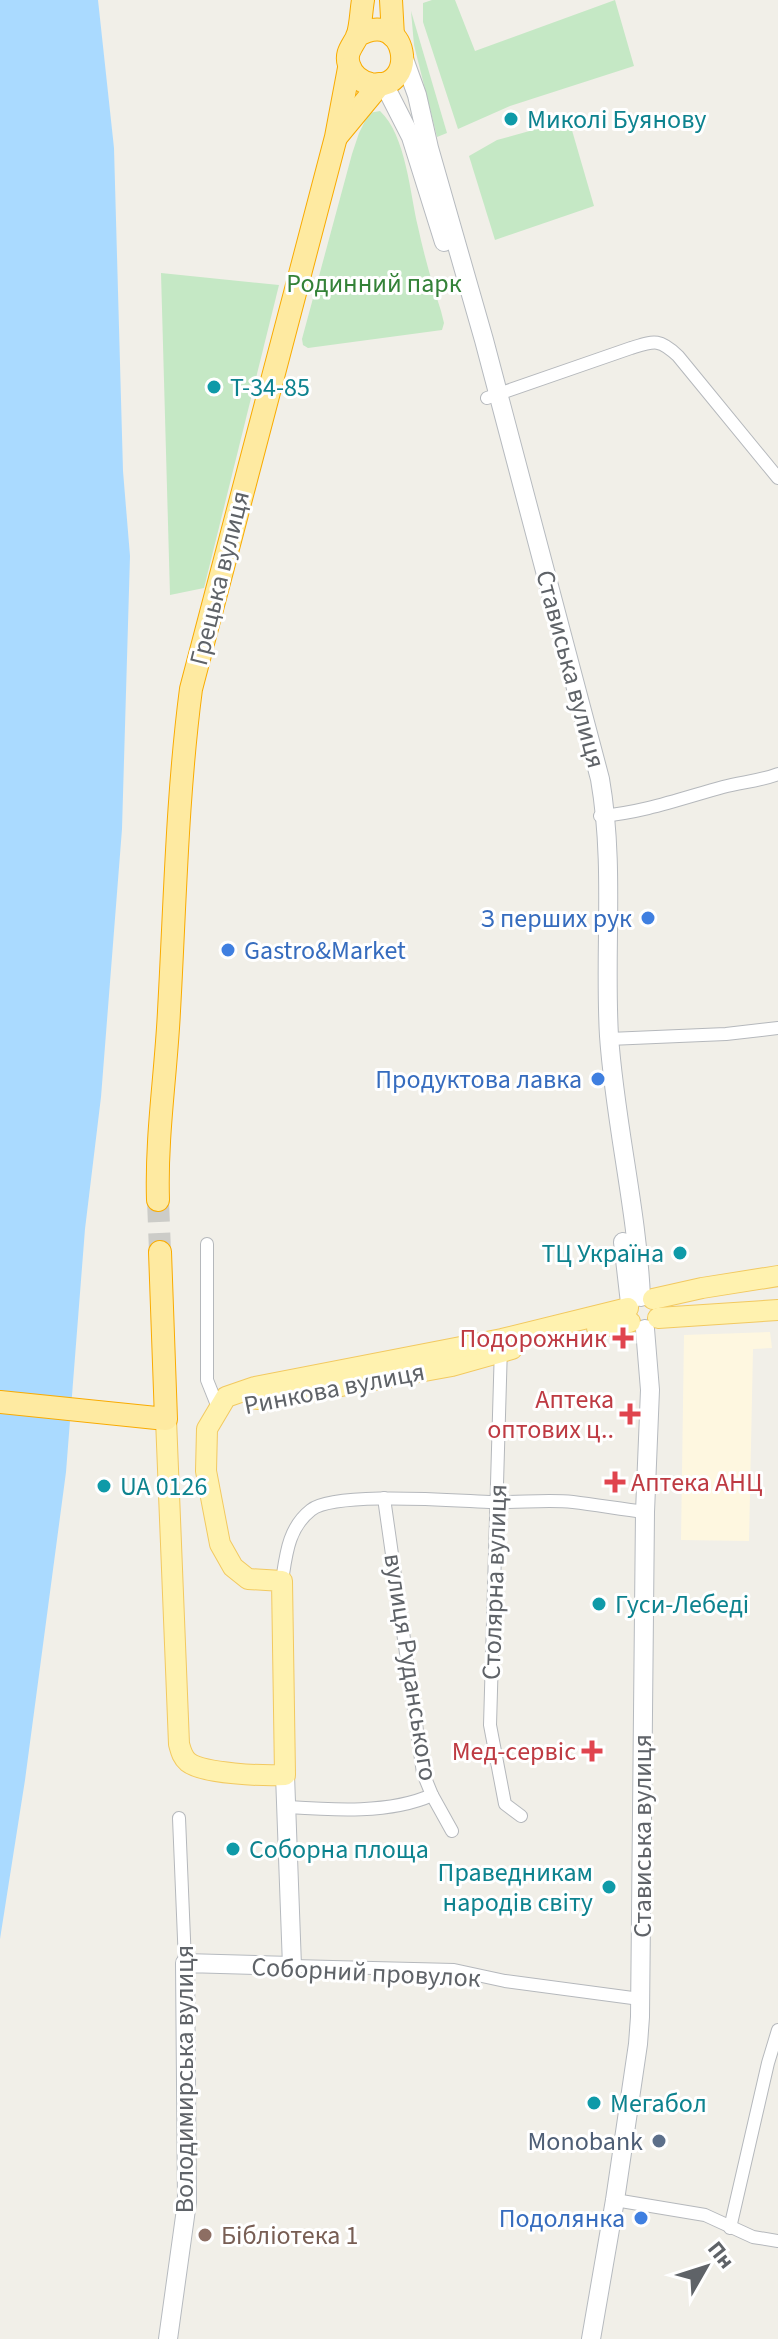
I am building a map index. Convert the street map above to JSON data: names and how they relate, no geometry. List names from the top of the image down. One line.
{"streets":{"highway":["Грецька вулиця"],"main road":["Стависька вулиця","Ринкова вулиця","Соборний провулок","Володимирська вулиця"],"street":["Столярна вулиця","вулиця Руданського"]},"crossings":[["Грецька вулиця","Стависька вулиця"],["Стависька вулиця","Ринкова вулиця"],["Стависька вулиця","Соборний провулок"],["Ринкова вулиця","Столярна вулиця"],["Соборний провулок","Володимирська вулиця"]],"parks":["Родинний парк"],"places":{"other":["Миколі Буянову","Т-34-85","З перших рук","Gastro&Market","Продуктова лавка","ТЦ Україна","UA 0126","Гуси-Лебеді","Соборна площа","Праведникам народів світу","Мегабол","Monobank","Подолянка","Бібліотека 1"],"health":["Подорожник","Аптека оптових ц..","Аптека АНЦ","Мед-cервіс"]},"north":"top right"}
